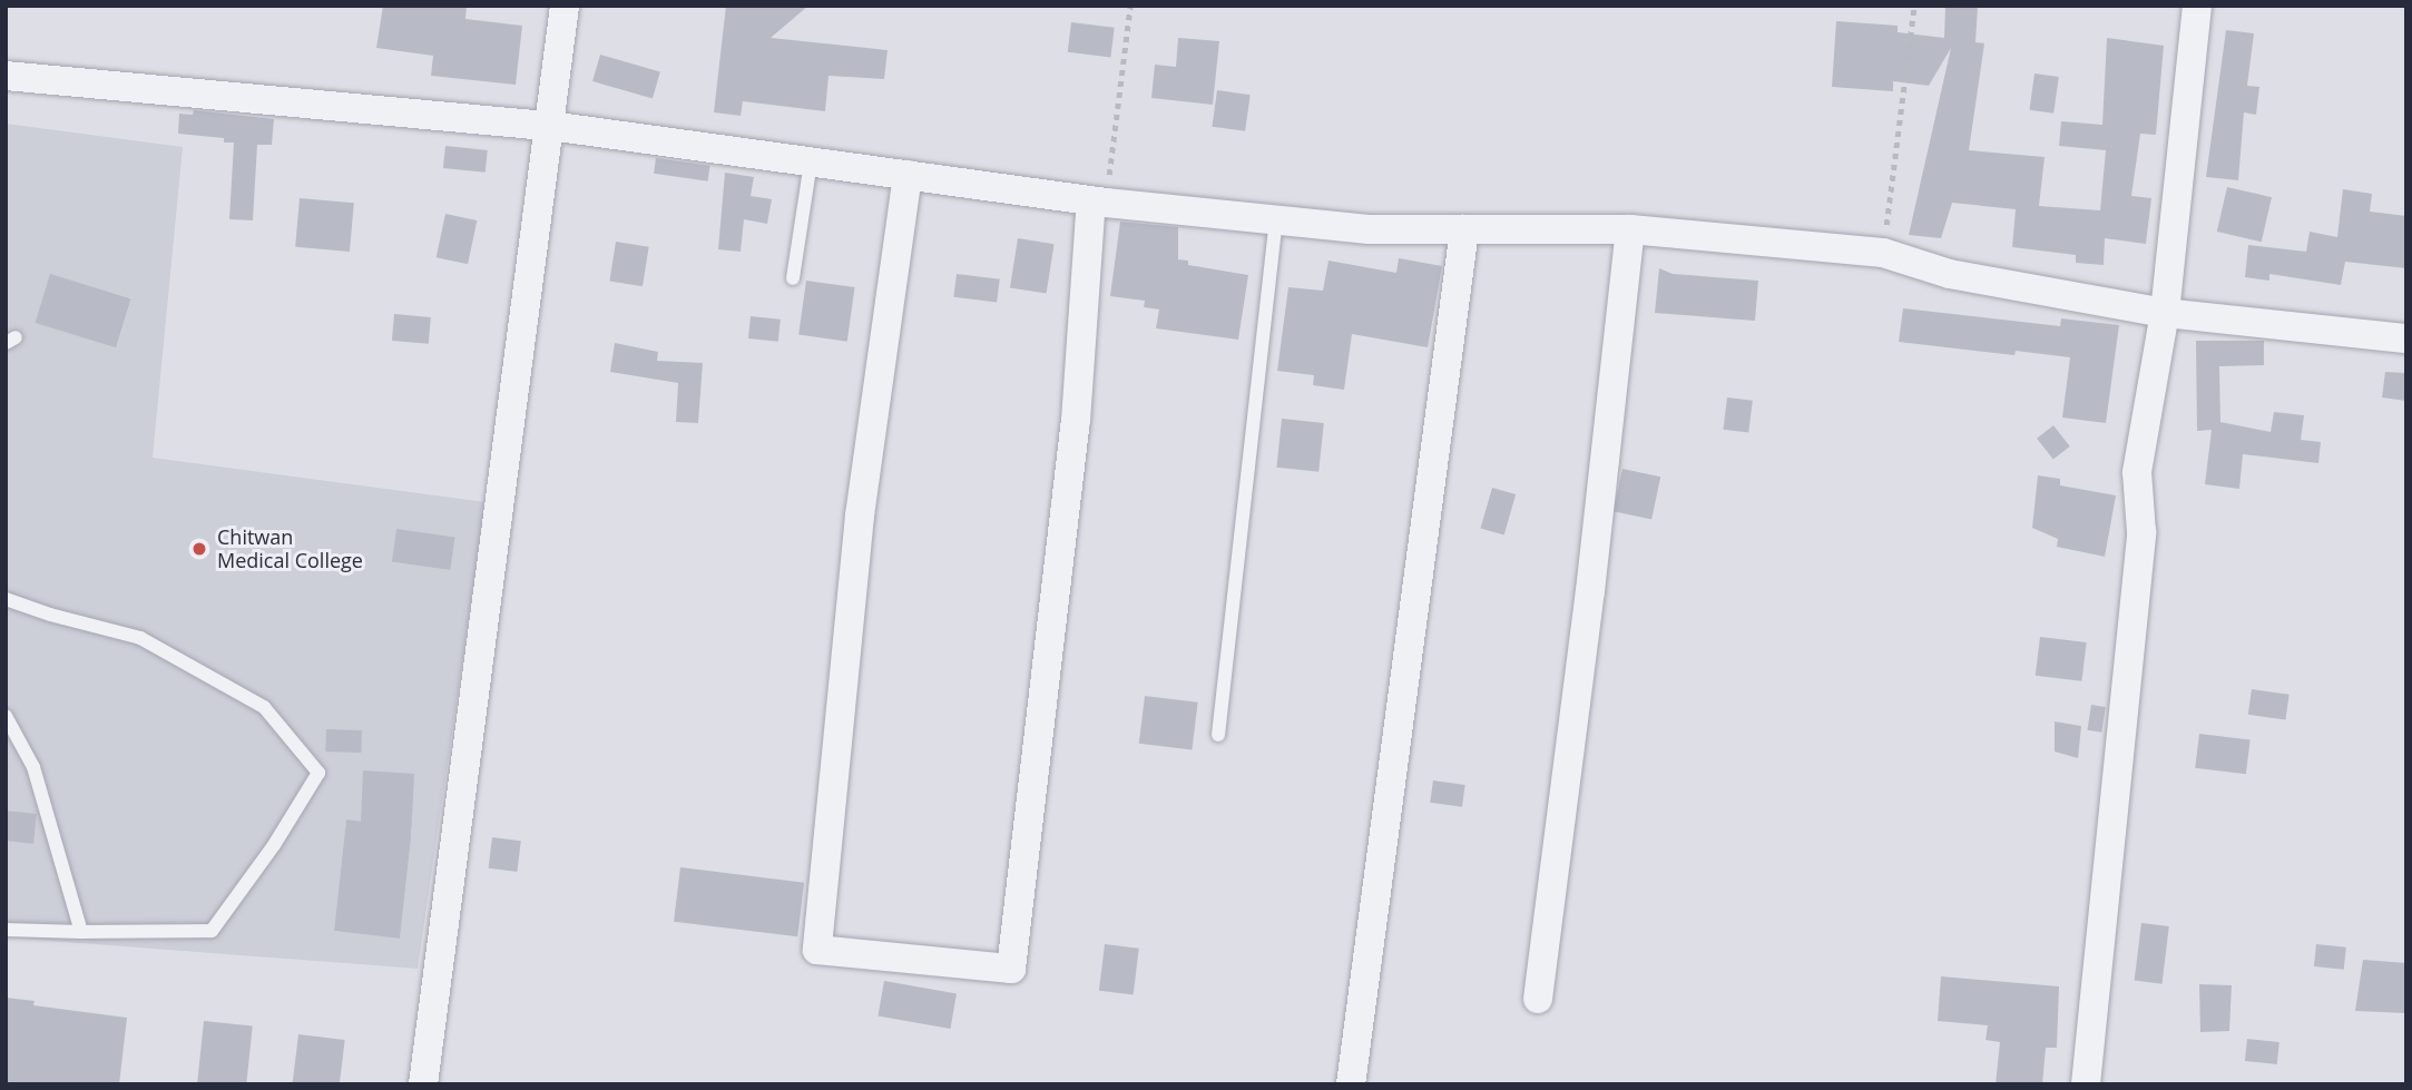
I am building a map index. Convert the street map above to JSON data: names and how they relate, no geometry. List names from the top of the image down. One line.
{"places":["Chitwan Medical College"]}
